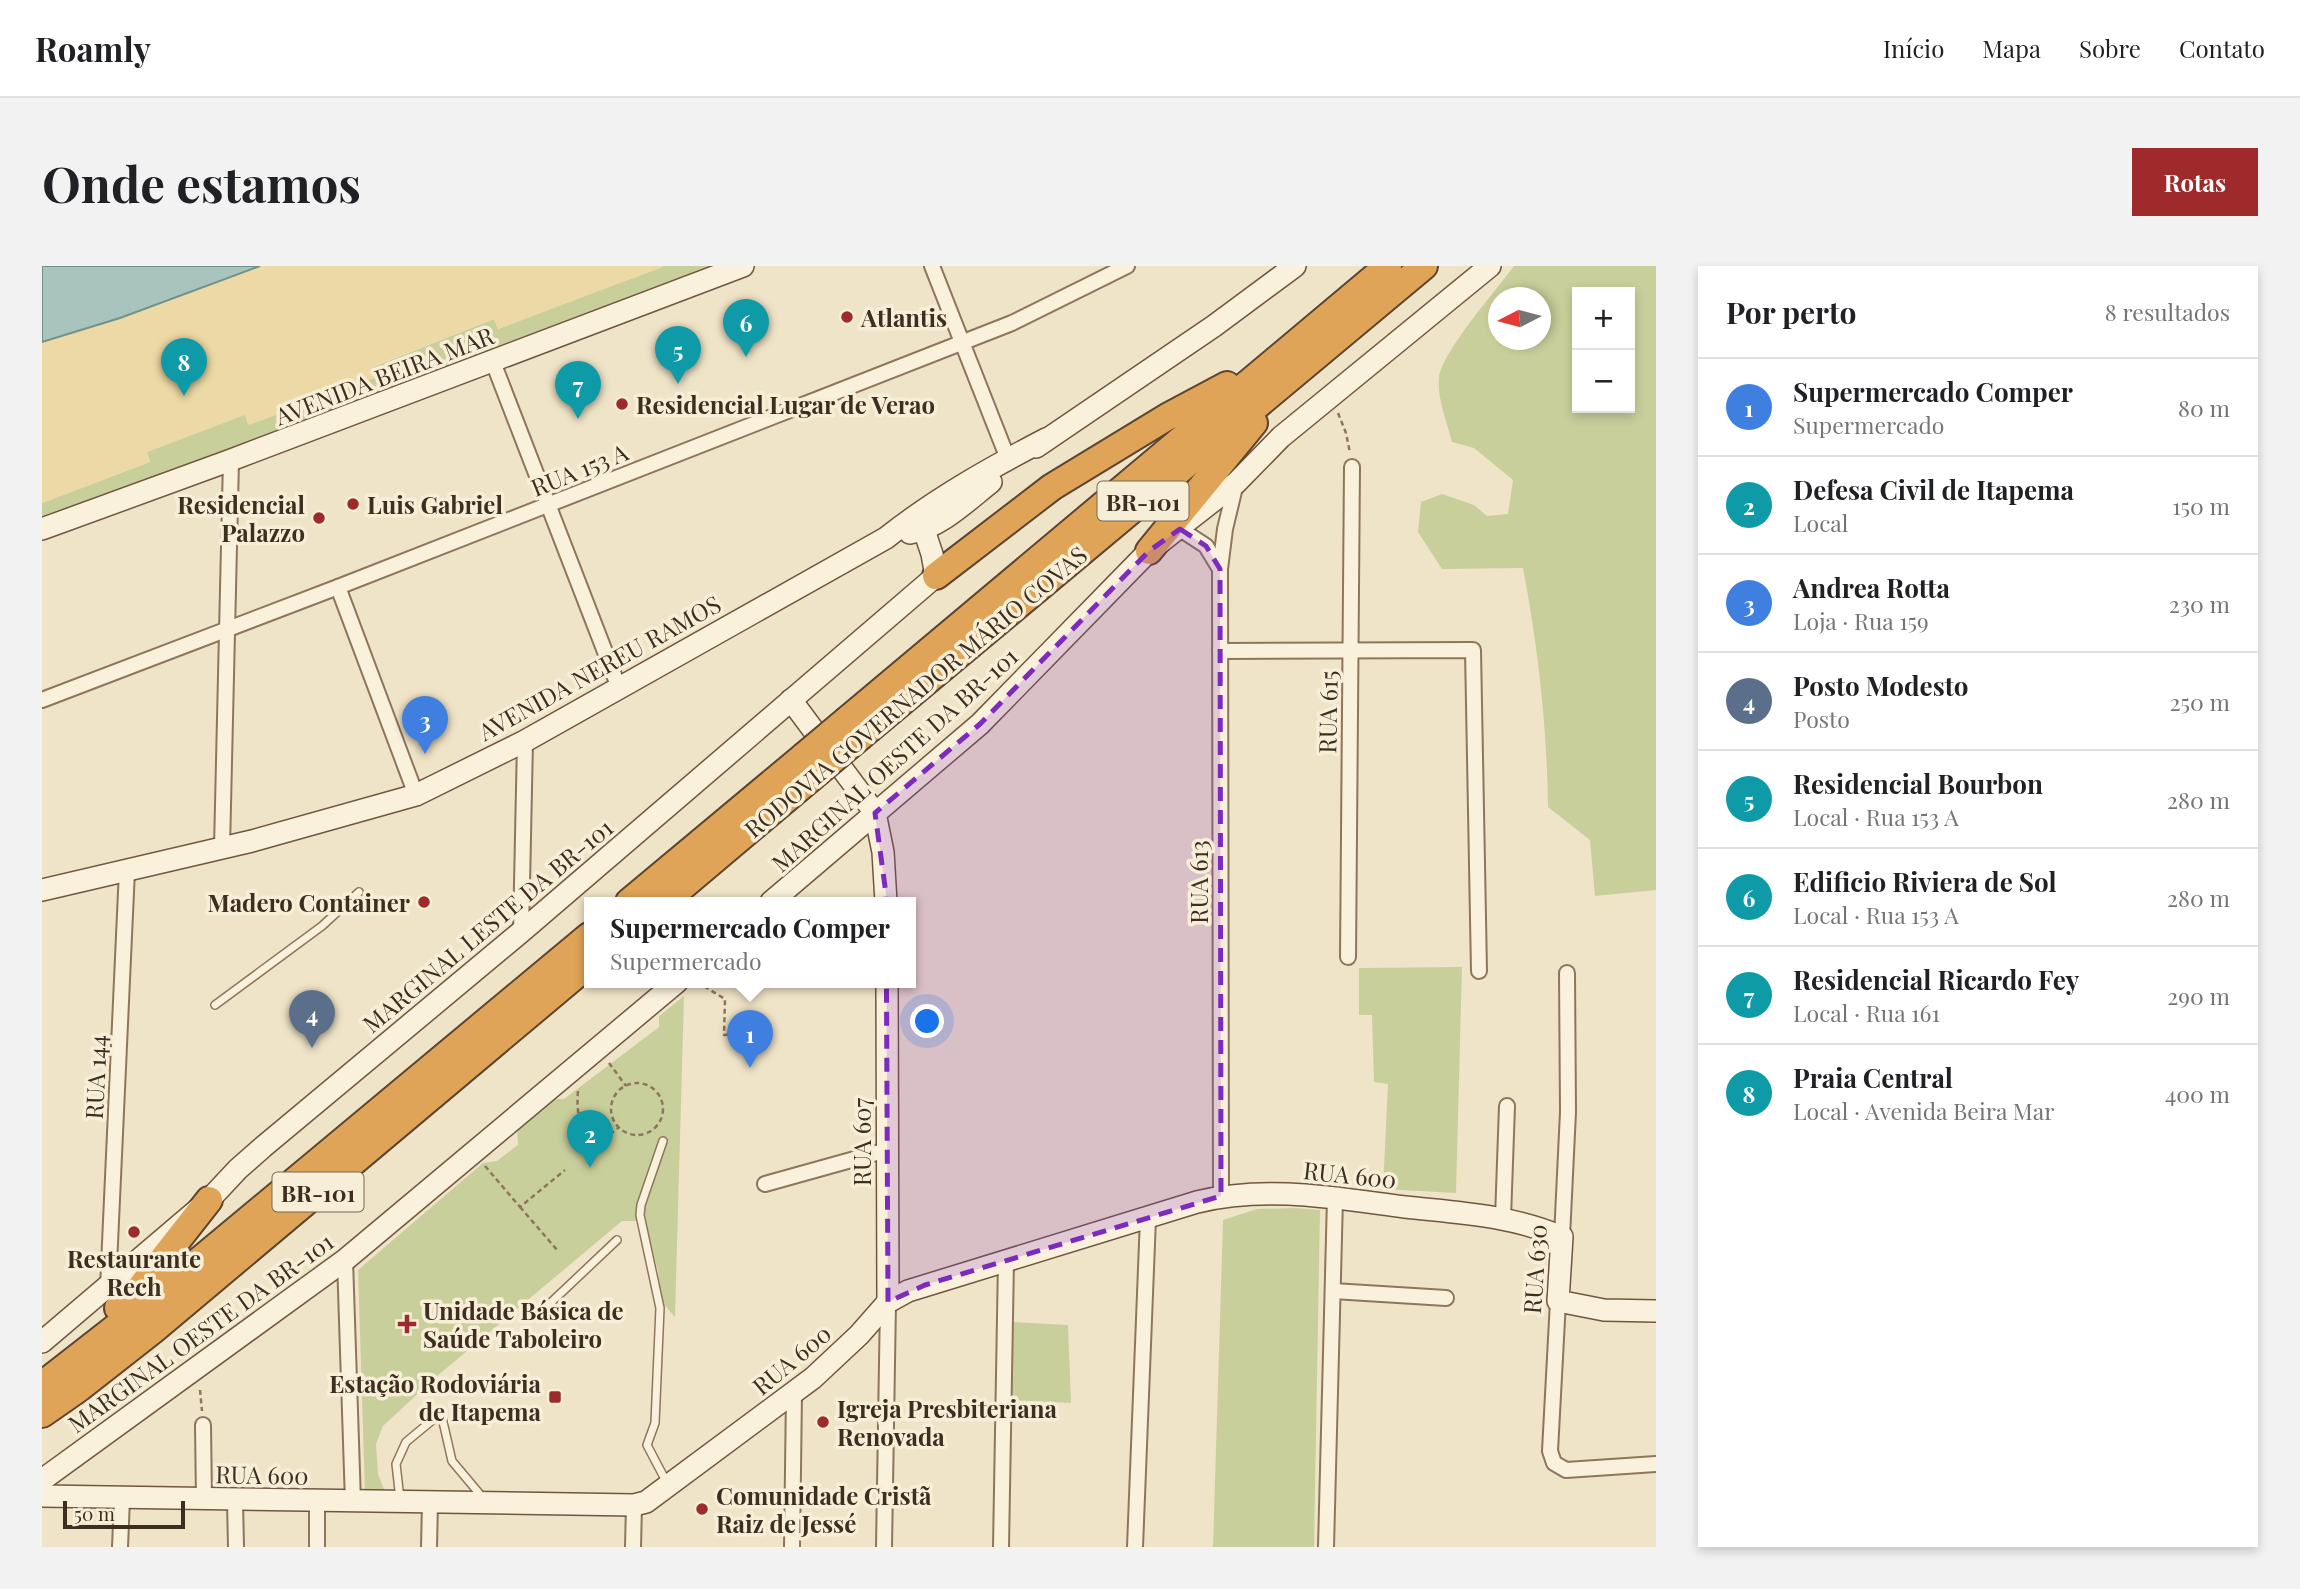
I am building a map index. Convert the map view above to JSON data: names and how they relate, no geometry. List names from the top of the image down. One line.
{"streets":{"highway":["BR-101","RODOVIA GOVERNADOR MÁRIO COVAS"],"main road":["AVENIDA BEIRA MAR","AVENIDA NEREU RAMOS","MARGINAL OESTE DA BR-101","MARGINAL LESTE DA BR-101","RUA 607","RUA 600","RUA 630"],"street":["RUA 153 A","RUA 615","RUA 613","RUA 144"]},"crossings":[["AVENIDA NEREU RAMOS","RUA 144"],["MARGINAL OESTE DA BR-101","RUA 613"],["RUA 613","RUA 600"],["MARGINAL LESTE DA BR-101","RUA 144"],["RUA 607","RUA 600"],["RUA 600","RUA 630"]],"places":{"other":["Atlantis","Residencial Lugar de Verao","Luis Gabriel","Residencial Palazzo","Madero Container","Restaurante Rech","Igreja Presbiteriana Renovada","Comunidade Cristã Raiz de Jessé"],"health":["Unidade Básica de Saúde Taboleiro"],"transit":["Estação Rodoviária de Itapema"]},"scale_bar":"50 m","north":"left","page":{"header":"Roamly","nav":["Início","Mapa","Sobre","Contato"],"buttons":"Rotas","title":"Onde estamos","heading":["Por perto","8 resultados"],"map_buttons":["+","−"],"pins":["6","5","8","7","3","4","1","2"],"list":[{"mark":"1","name":"Supermercado Comper","note":"Supermercado","value":"80 m"},{"mark":"2","name":"Defesa Civil de Itapema","note":"Local","value":"150 m"},{"mark":"3","name":"Andrea Rotta","note":"Loja · Rua 159","value":"230 m"},{"mark":"4","name":"Posto Modesto","note":"Posto","value":"250 m"},{"mark":"5","name":"Residencial Bourbon","note":"Local · Rua 153 A","value":"280 m"},{"mark":"6","name":"Edificio Riviera de Sol","note":"Local · Rua 153 A","value":"280 m"},{"mark":"7","name":"Residencial Ricardo Fey","note":"Local · Rua 161","value":"290 m"},{"mark":"8","name":"Praia Central","note":"Local · Avenida Beira Mar","value":"400 m"}],"popup":["Supermercado Comper","Supermercado"],"scale":"50 m"}}
